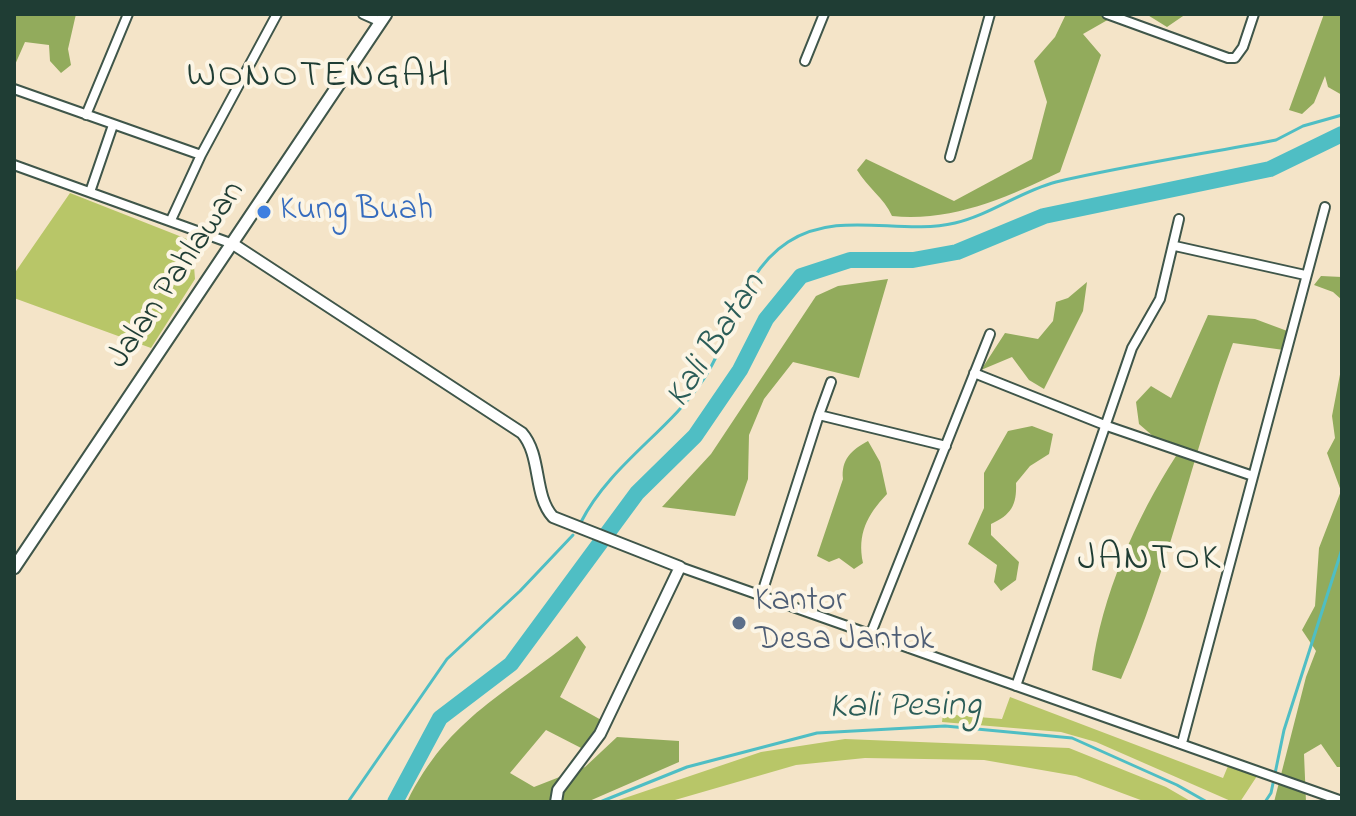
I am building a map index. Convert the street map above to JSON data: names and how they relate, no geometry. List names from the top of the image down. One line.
{"streets":{"main road":["Jalan Pahlawan"]},"districts":["WONOTENGAH","JANTOK"],"water":["Kali Batan","Kali Pesing"],"places":["Kung Buah","Kantor Desa Jantok"]}
